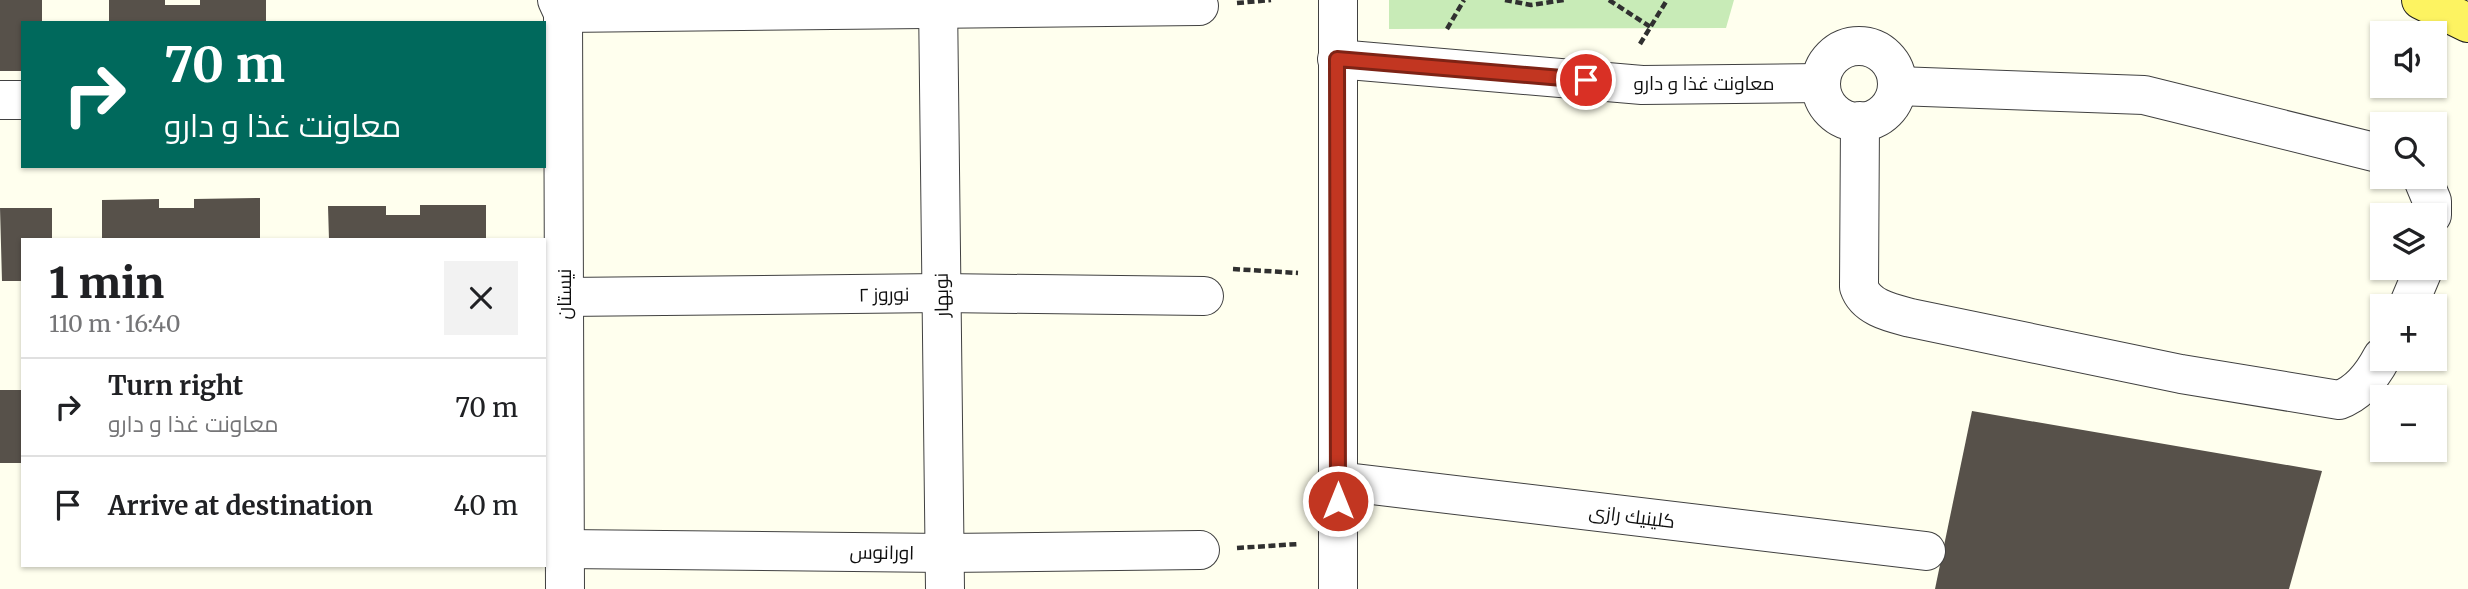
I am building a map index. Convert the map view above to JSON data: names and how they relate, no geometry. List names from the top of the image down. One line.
{"streets":{"street":["معاونت غذا و دارو","نیستان","نوروز ۲","نوبهار","كلينيك رازی","اورانوس"]},"crossings":[["نیستان","نوروز ۲"],["نیستان","اورانوس"],["نوروز ۲","نوبهار"],["نوبهار","اورانوس"]],"page":{"map_buttons":["+","−"],"turn":["70 m","معاونت غذا و دارو"],"heading":["1 min","110 m · 16:40"],"list":[{"name":"Turn right","note":"معاونت غذا و دارو","value":"70 m"},{"name":"Arrive at destination","value":"40 m"}]}}
